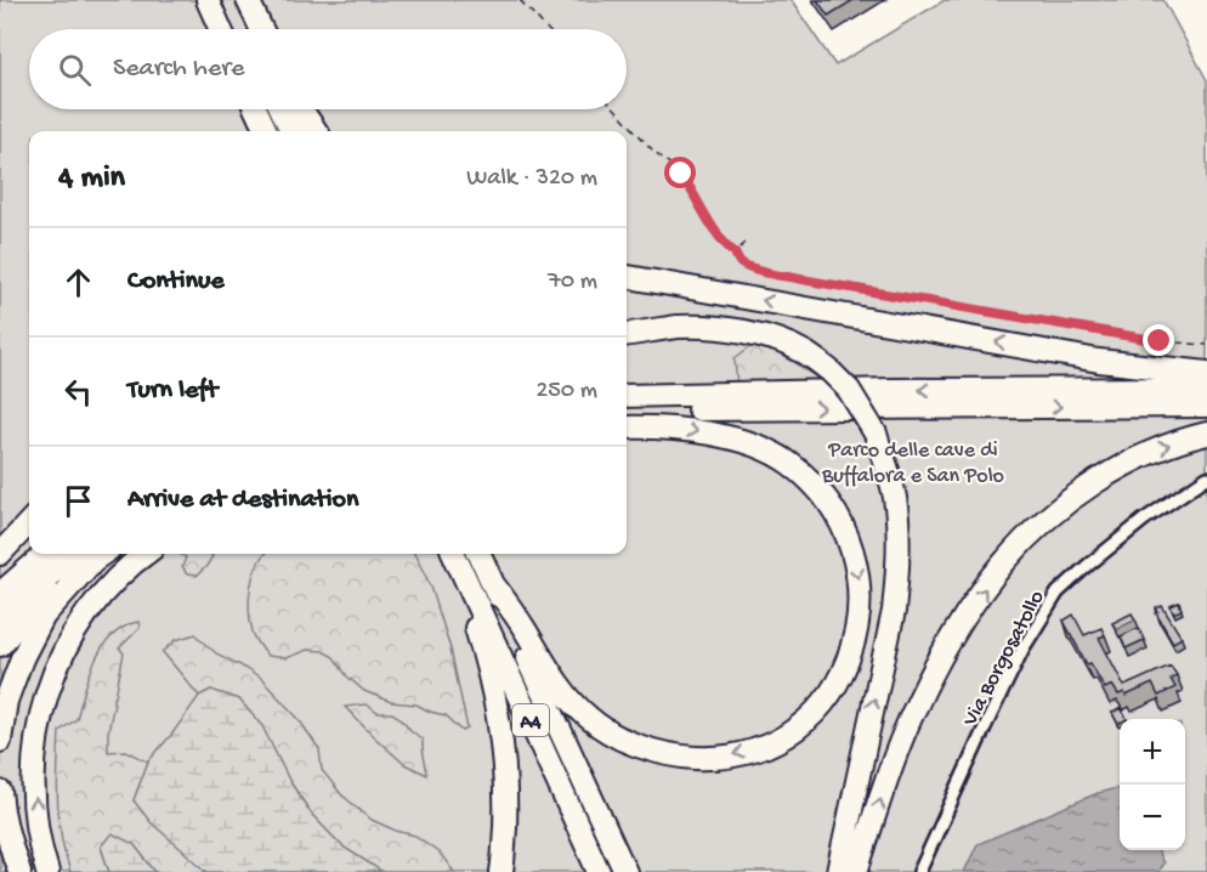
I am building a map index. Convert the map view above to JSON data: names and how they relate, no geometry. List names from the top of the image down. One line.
{"streets":{"highway":["A4"],"street":["Via Borgosatollo"]},"parks":["Parco delle cave di Buffalora e San Polo"],"page":{"search":"Search here","heading":["4 min","Walk · 320 m"],"list":[["Continue","70 m"],["Turn left","250 m"],"Arrive at destination"],"map_buttons":["+","−"]}}
